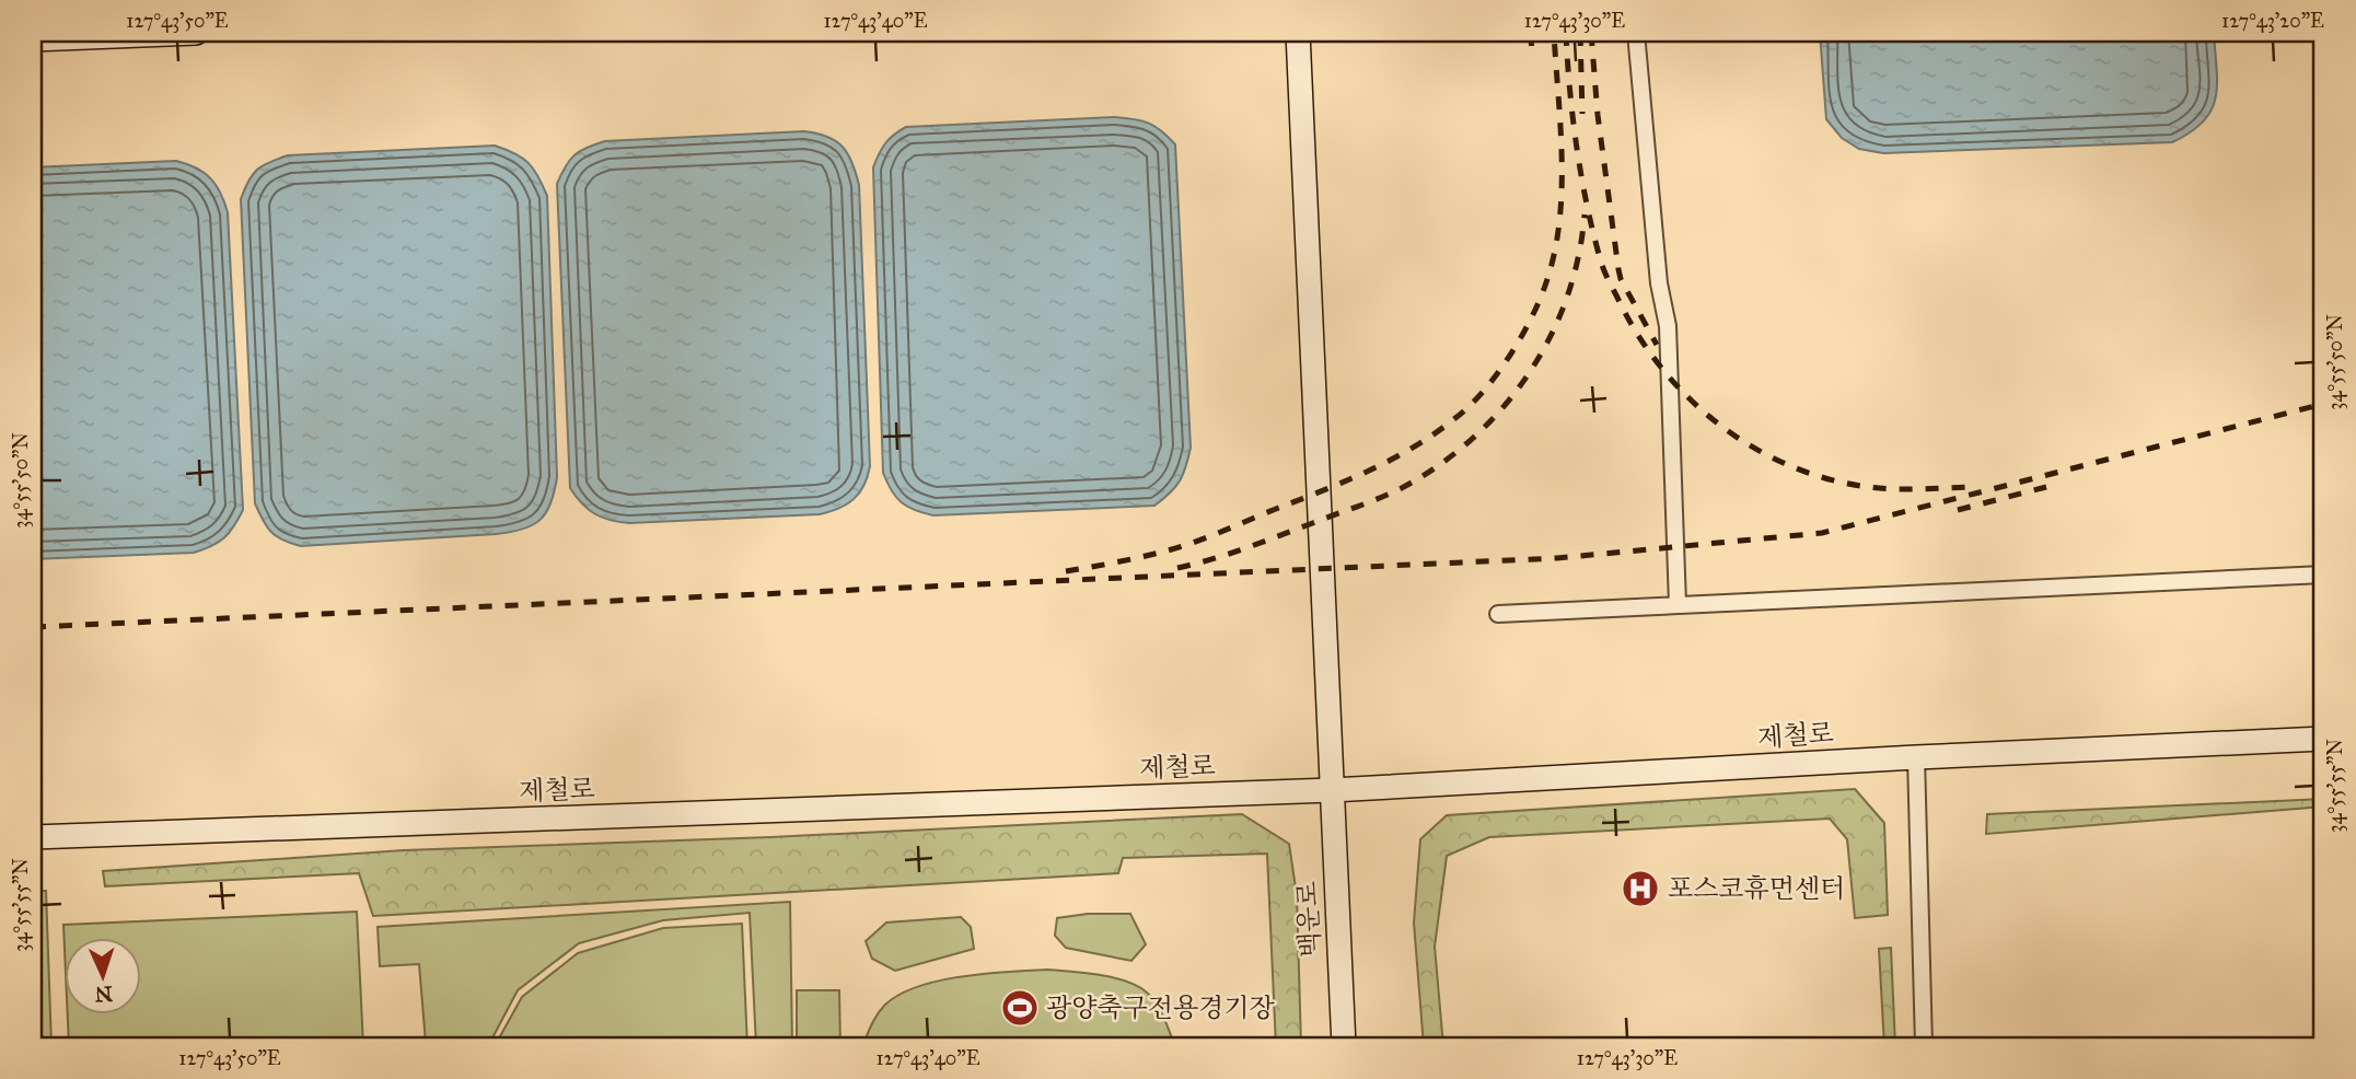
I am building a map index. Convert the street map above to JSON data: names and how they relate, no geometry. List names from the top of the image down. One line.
{"streets":{"main road":["제철로","백운로"]},"crossings":[["제철로","백운로"]],"places":{"hospital":["포스코휴먼센터"],"sports":["광양축구전용경기장"]},"north":"bottom","coordinates":["127°43'50\"E","127°43'40\"E","127°43'30\"E","127°43'20\"E","34°55'50\"N","34°55'55\"N"]}
